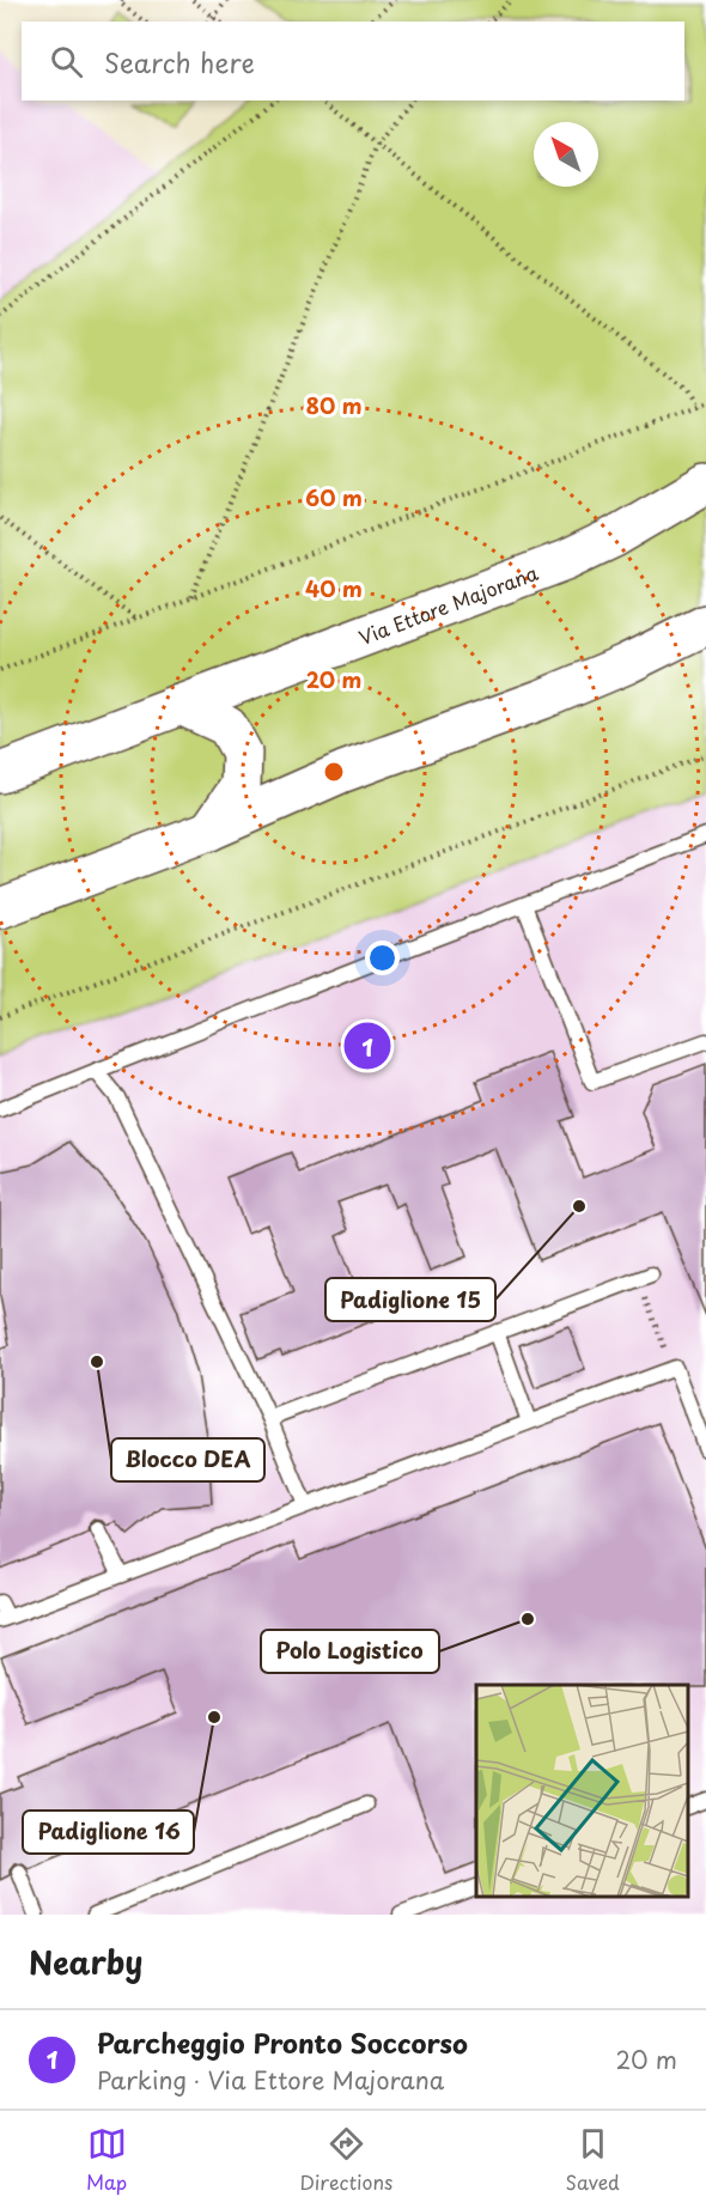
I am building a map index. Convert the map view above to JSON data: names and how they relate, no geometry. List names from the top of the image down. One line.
{"streets":{"street":["Via Ettore Majorana"]},"places":["Padiglione 15","Blocco DEA","Polo Logistico","Padiglione 16"],"north":"top left","page":{"search":"Search here","pins":"1","heading":"Nearby","list":[{"mark":"1","name":"Parcheggio Pronto Soccorso","note":"Parking · Via Ettore Majorana","value":"20 m"}],"nav":["Map","Directions","Saved"]},"rings":["80 m","60 m","40 m","20 m"]}
